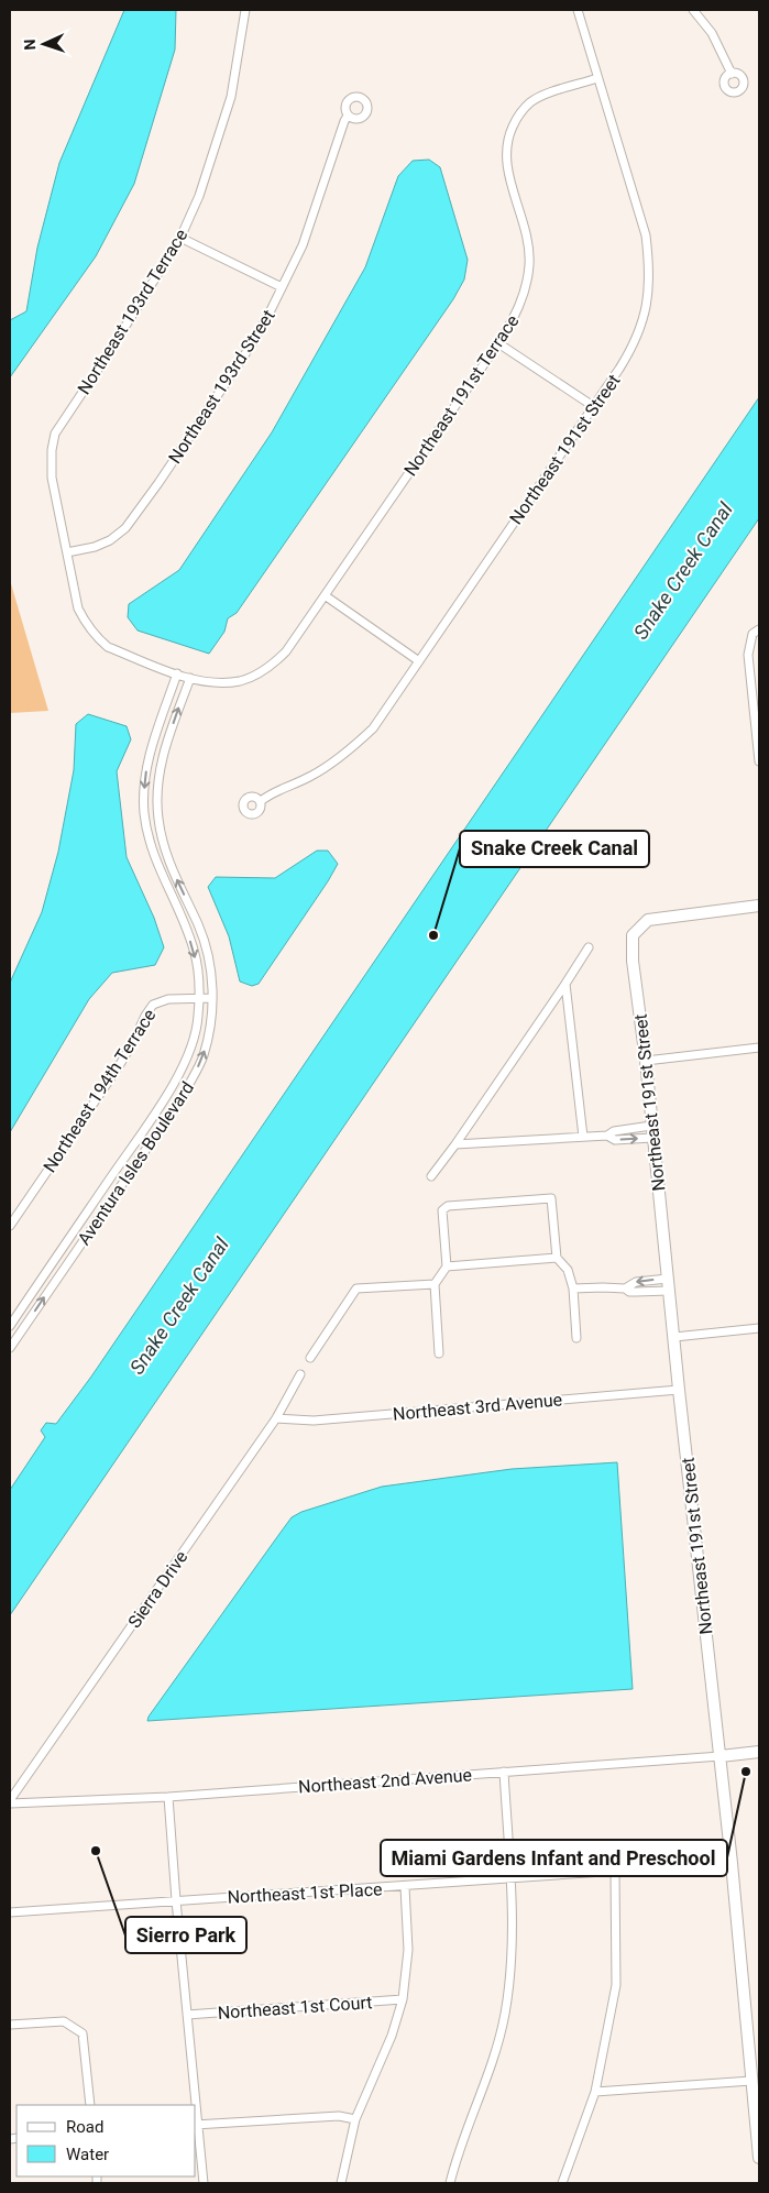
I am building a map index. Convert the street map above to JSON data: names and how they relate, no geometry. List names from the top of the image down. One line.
{"streets":{"street":["Northeast 193rd Terrace","Northeast 193rd Street","Northeast 191st Terrace","Northeast 191st Street","Northeast 194th Terrace","Aventura Isles Boulevard","Northeast 3rd Avenue","Sierra Drive","Northeast 2nd Avenue","Northeast 1st Place","Northeast 1st Court"]},"crossings":[["Northeast 193rd Terrace","Northeast 193rd Street"],["Northeast 193rd Terrace","Northeast 191st Terrace"],["Northeast 193rd Street","Northeast 191st Terrace"],["Northeast 191st Terrace","Northeast 191st Street"],["Northeast 191st Terrace","Aventura Isles Boulevard"],["Northeast 191st Street","Northeast 3rd Avenue"],["Northeast 191st Street","Northeast 2nd Avenue"],["Northeast 191st Street","Northeast 1st Place"],["Northeast 194th Terrace","Aventura Isles Boulevard"],["Northeast 3rd Avenue","Sierra Drive"],["Sierra Drive","Northeast 2nd Avenue"]],"water":["Snake Creek Canal"],"places":["Snake Creek Canal","Miami Gardens Infant and Preschool","Sierro Park"],"legend":["Road","Water"],"north":"left"}
